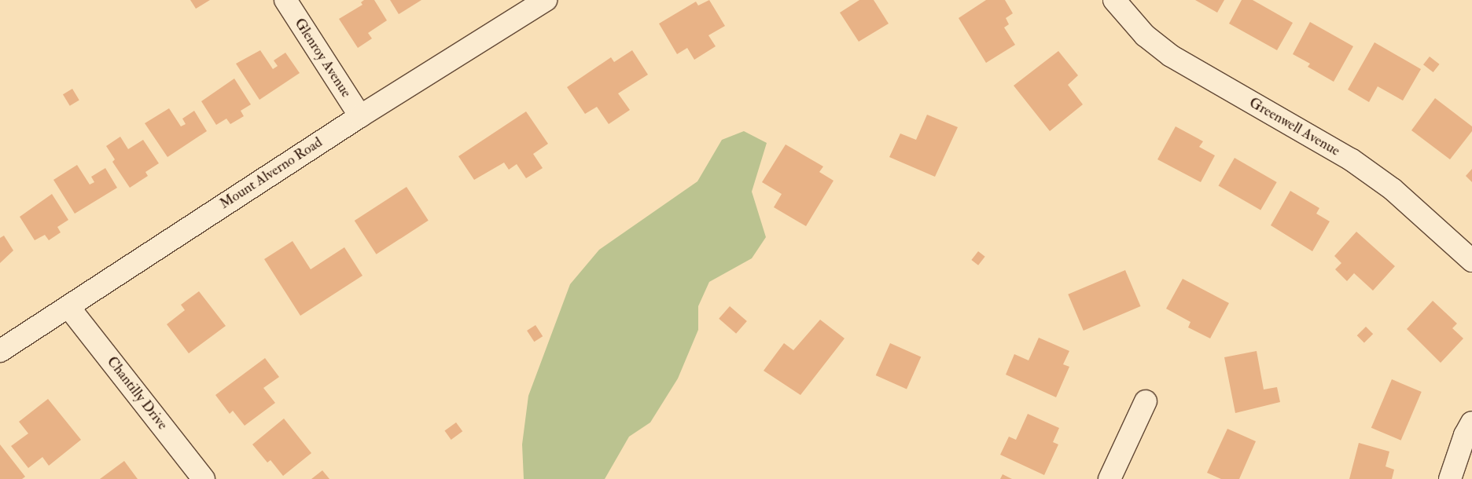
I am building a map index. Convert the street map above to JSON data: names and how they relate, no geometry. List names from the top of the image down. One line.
{"streets":{"street":["Glenroy Avenue","Greenwell Avenue","Mount Alverno Road","Chantilly Drive"]},"crossings":[["Glenroy Avenue","Mount Alverno Road"],["Mount Alverno Road","Chantilly Drive"]]}
